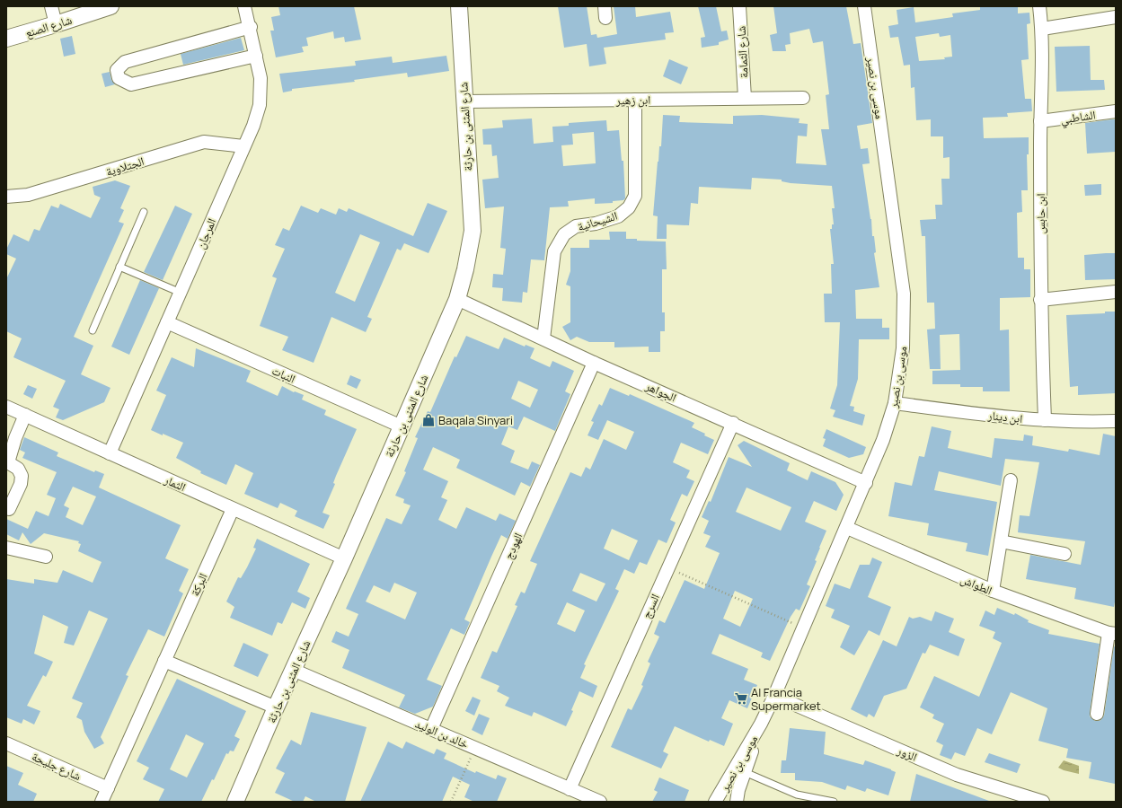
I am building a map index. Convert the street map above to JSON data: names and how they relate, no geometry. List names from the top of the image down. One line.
{"streets":{"street":["شارع الصنع","شارع الثمامة","موسى بن نصير","ابن زهير","الشاطبي","شارع المثنى بن حارثة","الجتلاوية","ابن حابس","الشيحانية","المرجان","النبات","الجواهر","ابن دينار","الثمار","الهودج","البركة","الطواش","السرج","خالد بن الوليد","الزور","شارع جليحة"]},"crossings":[["شارع الثمامة","ابن زهير"],["موسى بن نصير","الجواهر"],["موسى بن نصير","ابن دينار"],["موسى بن نصير","الطواش"],["موسى بن نصير","الزور"],["ابن زهير","شارع المثنى بن حارثة"],["ابن زهير","الشيحانية"],["الشاطبي","ابن حابس"],["شارع المثنى بن حارثة","النبات"],["شارع المثنى بن حارثة","الجواهر"],["شارع المثنى بن حارثة","الثمار"],["شارع المثنى بن حارثة","خالد بن الوليد"],["الجتلاوية","المرجان"],["ابن حابس","ابن دينار"],["الشيحانية","الجواهر"],["المرجان","النبات"],["المرجان","الثمار"],["الجواهر","الهودج"],["الجواهر","السرج"],["الثمار","البركة"],["الهودج","خالد بن الوليد"],["البركة","شارع جليحة"],["السرج","خالد بن الوليد"]],"places":{"shop":["Baqala Sinyari"],"supermarket":["Al Francia Supermarket"]}}
